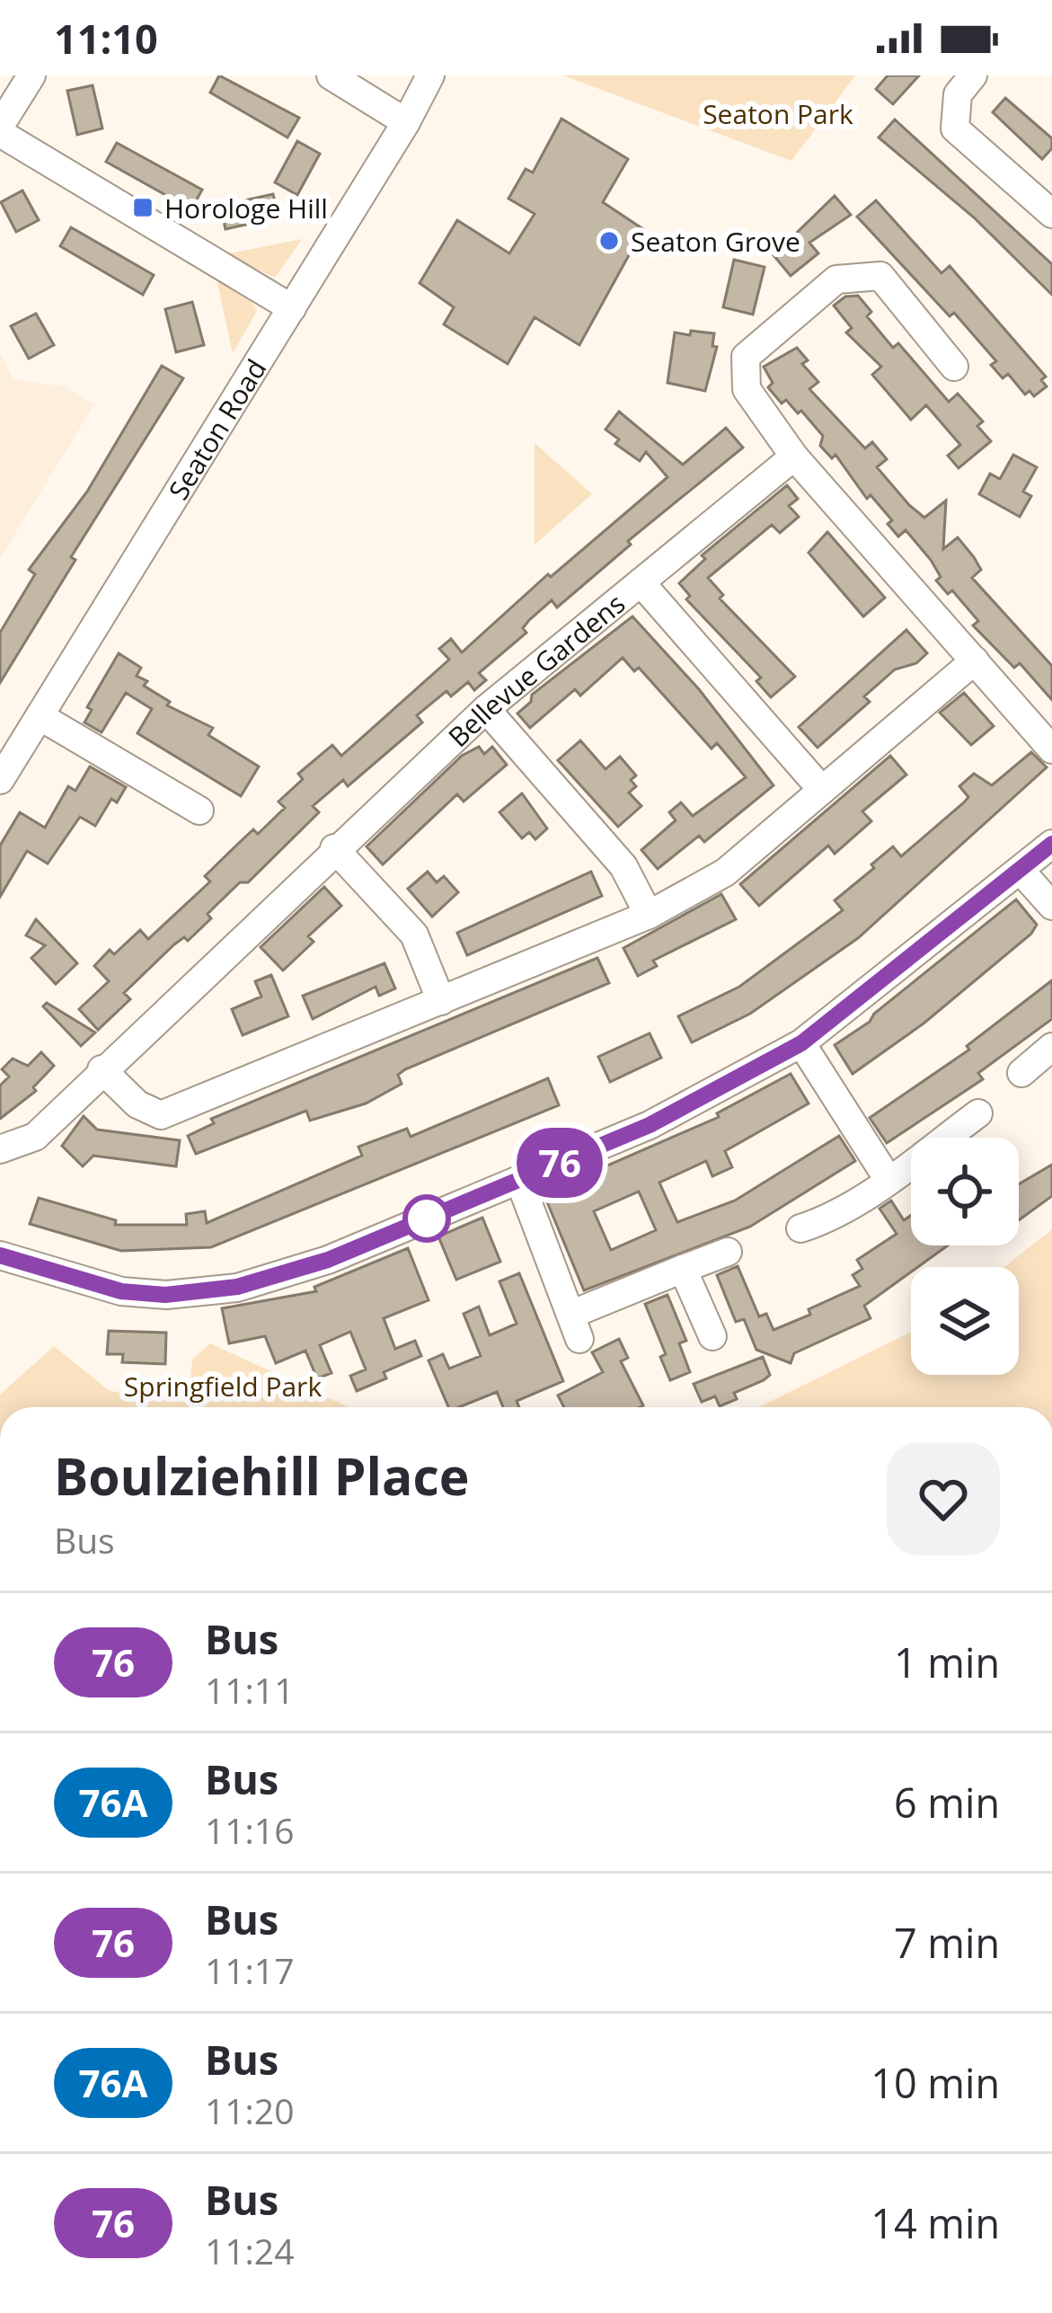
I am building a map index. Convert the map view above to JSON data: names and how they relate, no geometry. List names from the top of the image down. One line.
{"streets":{"street":["Seaton Road","Bellevue Gardens"]},"parks":["Seaton Park","Springfield Park"],"places":{"transit":["Horologe Hill"],"other":["Seaton Grove"]},"lines":["bus line 76"],"page":{"status":"11:10","on_map":"76","heading":["Boulziehill Place","Bus"],"list":[{"mark":"76","name":"Bus","note":"11:11","value":"1 min"},{"mark":"76A","name":"Bus","note":"11:16","value":"6 min"},{"mark":"76","name":"Bus","note":"11:17","value":"7 min"},{"mark":"76A","name":"Bus","note":"11:20","value":"10 min"},{"mark":"76","name":"Bus","note":"11:24","value":"14 min"}]}}
